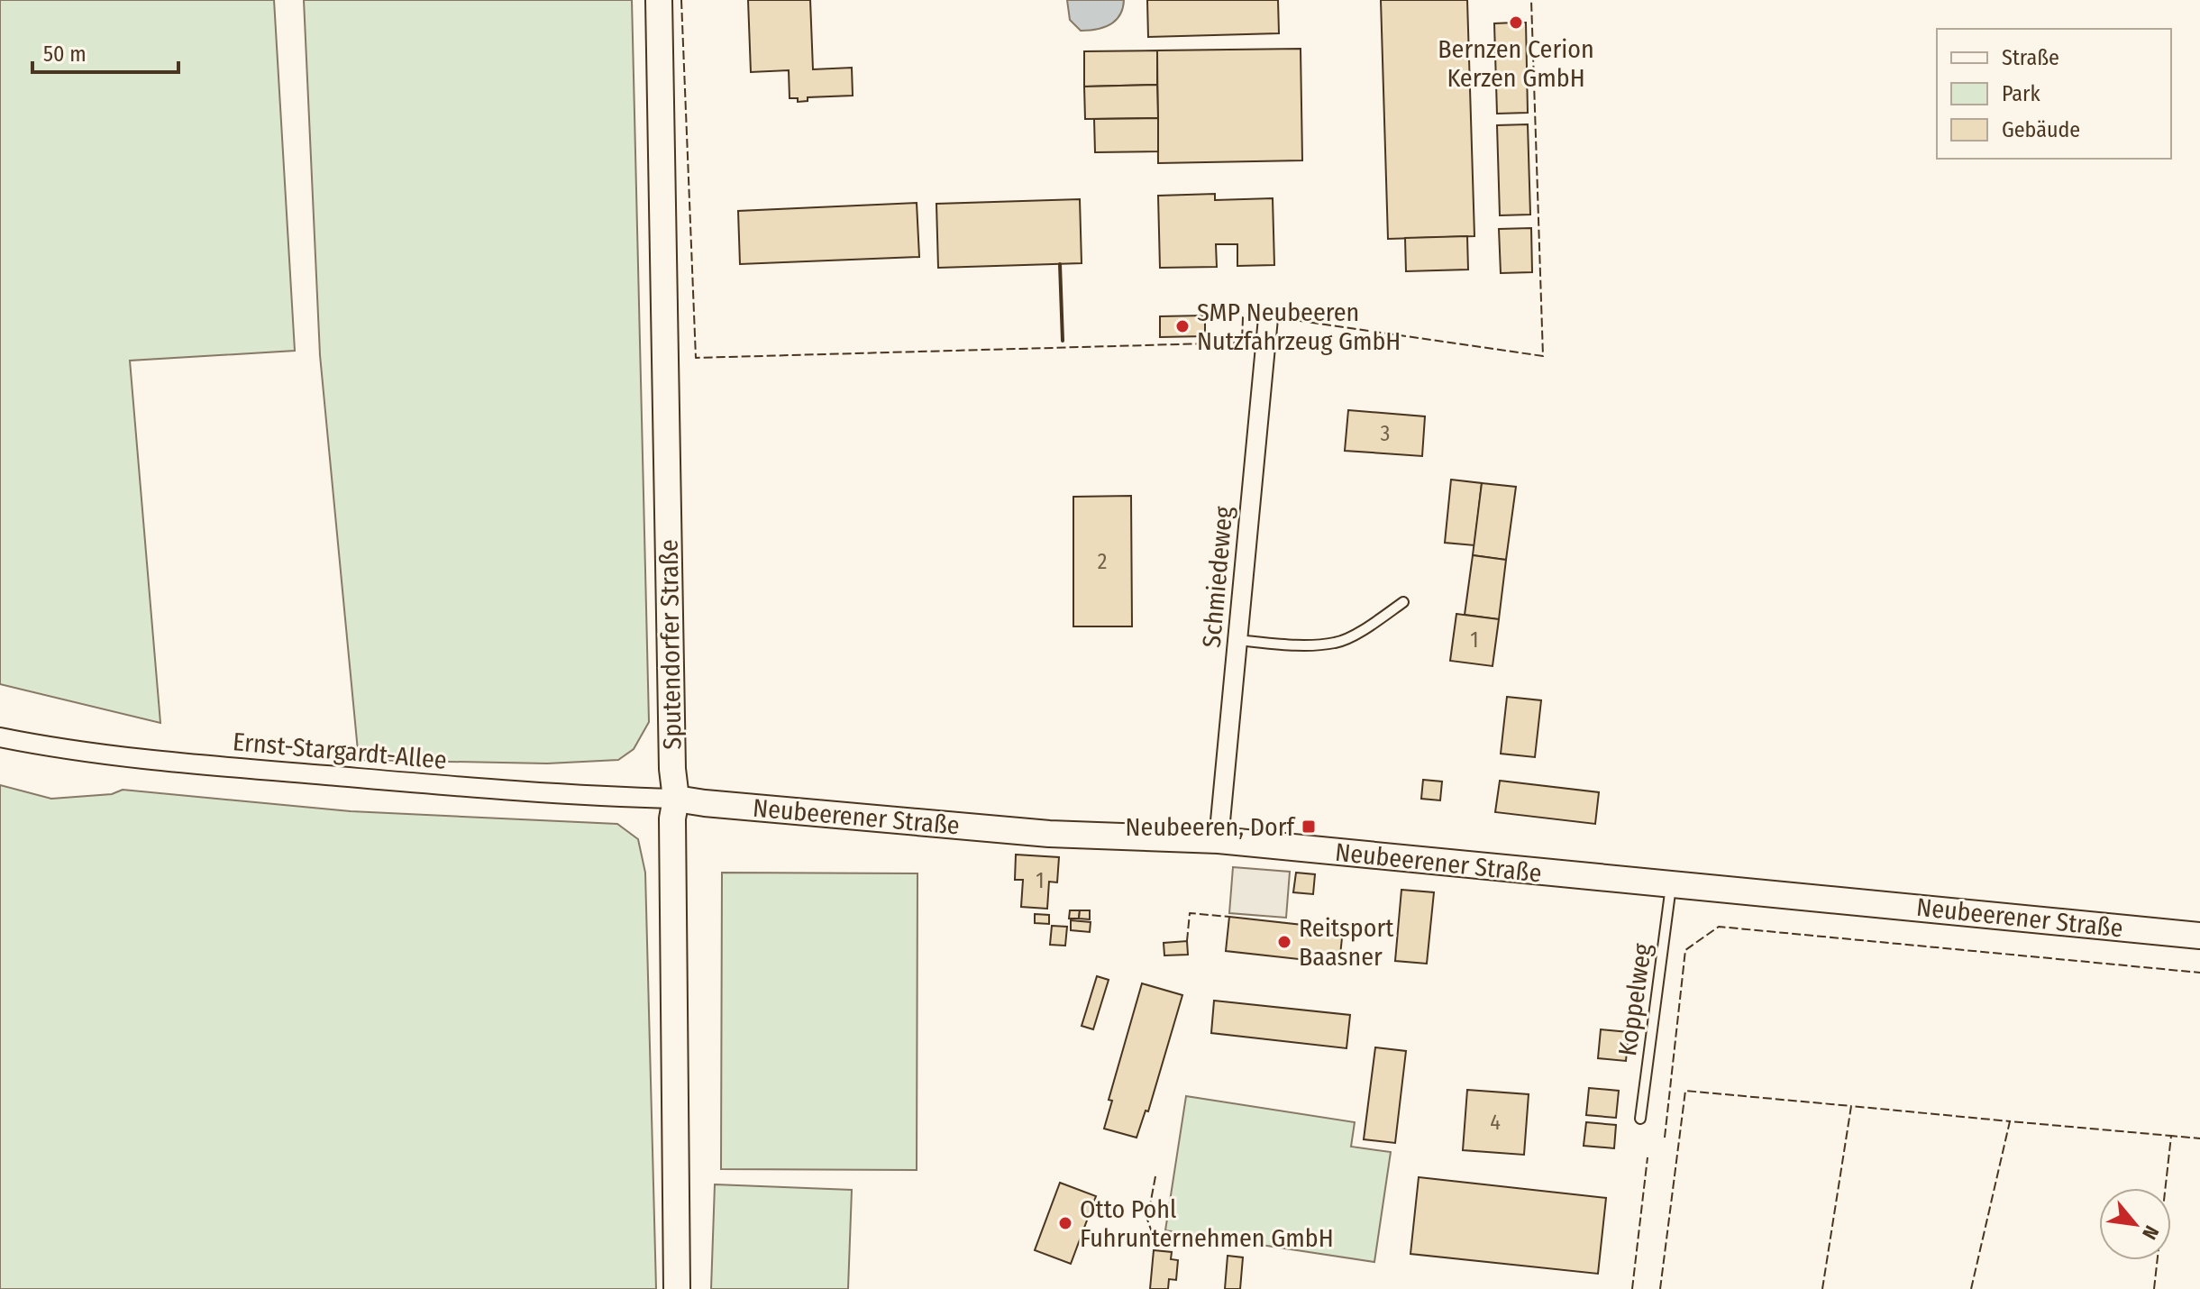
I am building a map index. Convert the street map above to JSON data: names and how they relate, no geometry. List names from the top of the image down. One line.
{"streets":{"main road":["Sputendorfer Straße","Neubeerener Straße"],"street":["Schmiedeweg","Ernst-Stargardt-Allee"],"lane":["Koppelweg"]},"crossings":[["Schmiedeweg","Neubeerener Straße"],["Sputendorfer Straße","Ernst-Stargardt-Allee"],["Sputendorfer Straße","Neubeerener Straße"],["Ernst-Stargardt-Allee","Neubeerener Straße"],["Neubeerener Straße","Koppelweg"]],"places":{"other":["Bernzen Cerion Kerzen GmbH","SMP Neubeeren Nutzfahrzeug GmbH","Reitsport Baasner","Otto Pohl Fuhrunternehmen GmbH"],"transit":["Neubeeren, Dorf"]},"house_numbers":["3","2","1","1","4"],"legend":["Straße","Park","Gebäude"],"scale_bar":"50 m","north":"bottom right"}
